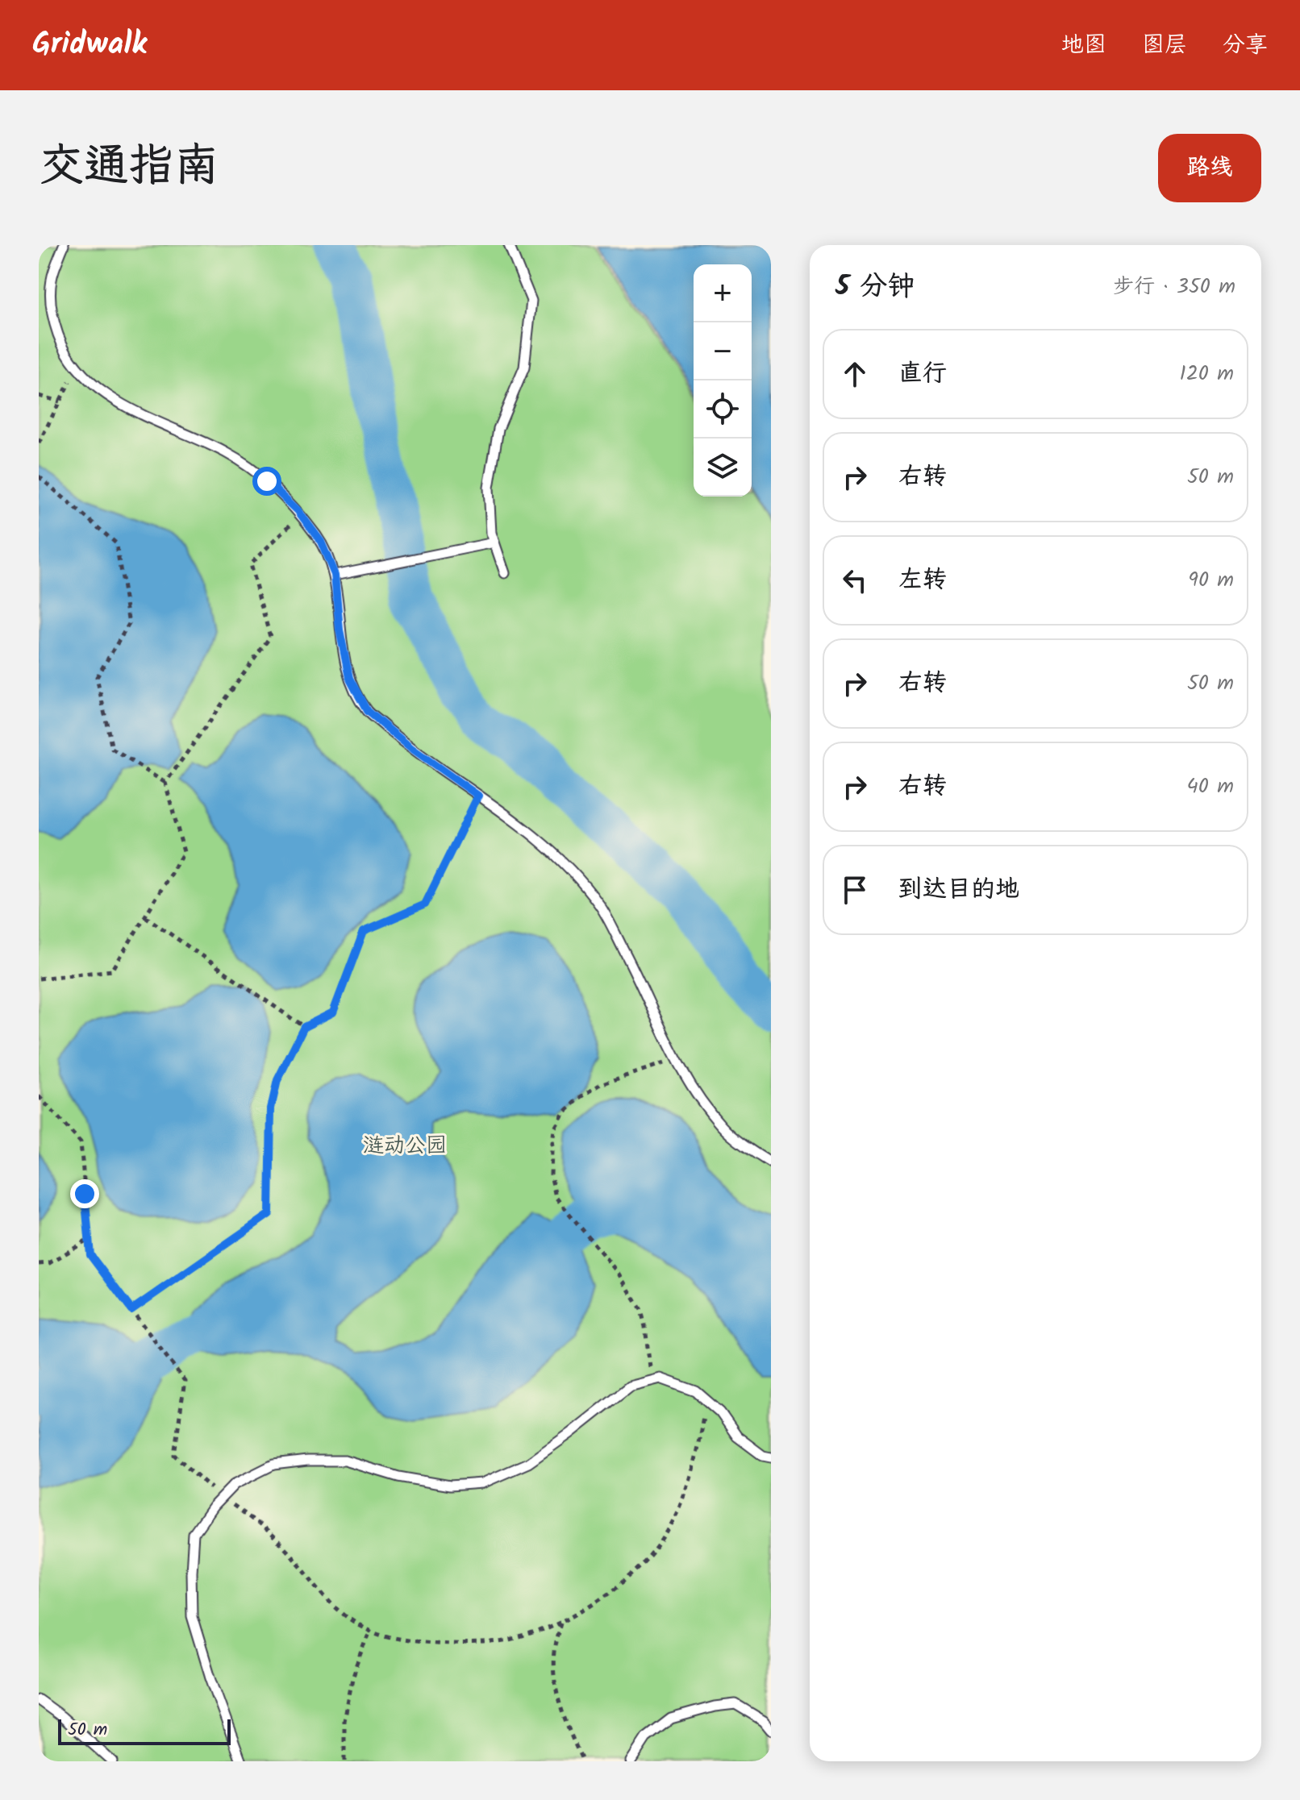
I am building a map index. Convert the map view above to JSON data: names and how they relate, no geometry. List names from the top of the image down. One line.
{"parks":["涟动公园"],"scale_bar":"50 m","page":{"header":"Gridwalk","nav":["地图","图层","分享"],"title":"交通指南","buttons":"路线","heading":["5 分钟","步行 · 350 m"],"map_buttons":["+","−"],"list":[["直行","120 m"],["右转","50 m"],["左转","90 m"],["右转","50 m"],["右转","40 m"],"到达目的地"],"scale":"50 m"}}
